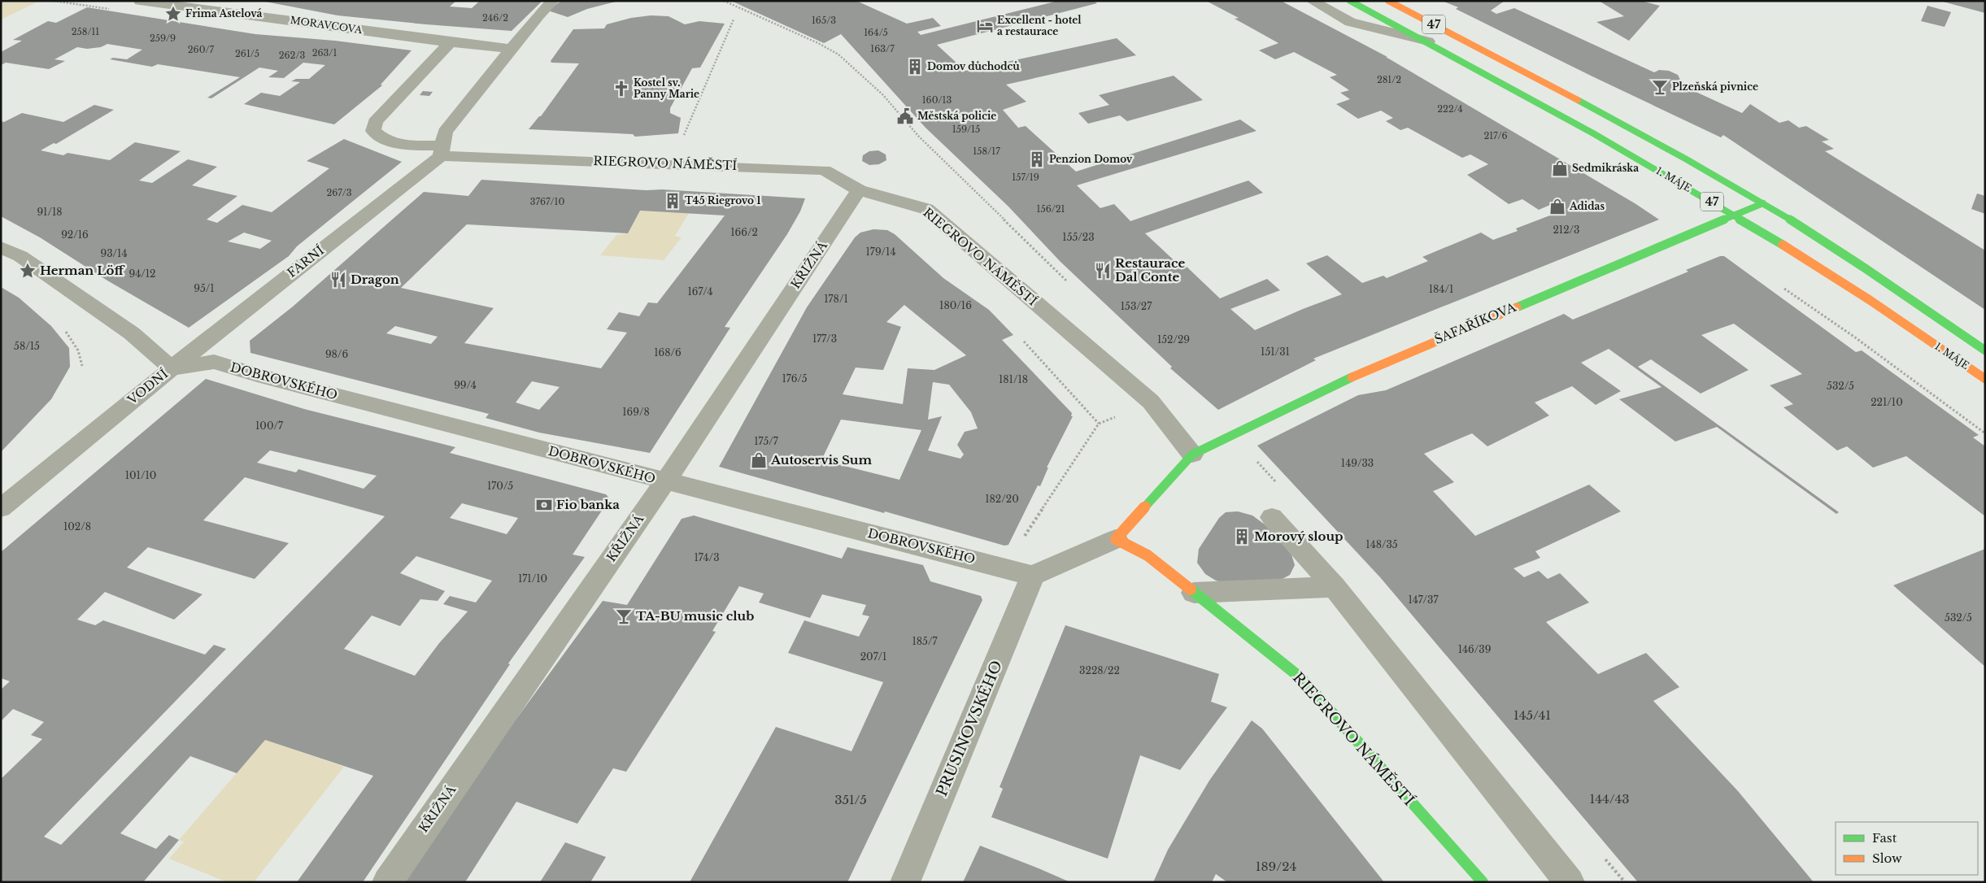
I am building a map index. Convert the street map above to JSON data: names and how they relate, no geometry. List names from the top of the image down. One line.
{"streets":{"main road":["47","RIEGROVO NÁMĚSTÍ","1. MÁJE","ŠAFAŘÍKOVA"],"street":["MORAVCOVA","FARNÍ","KŘIŽNÁ","DOBROVSKÉHO","VODNÍ","PRUSINOVSKÉHO"]},"crossings":[["MORAVCOVA","RIEGROVO NÁMĚSTÍ"],["RIEGROVO NÁMĚSTÍ","FARNÍ"],["RIEGROVO NÁMĚSTÍ","KŘIŽNÁ"],["RIEGROVO NÁMĚSTÍ","ŠAFAŘÍKOVA"],["1. MÁJE","ŠAFAŘÍKOVA"],["FARNÍ","DOBROVSKÉHO"],["FARNÍ","VODNÍ"],["KŘIŽNÁ","DOBROVSKÉHO"],["DOBROVSKÉHO","VODNÍ"],["DOBROVSKÉHO","PRUSINOVSKÉHO"]],"places":{"place":["Frima Astelová","Herman Löff"],"hotel":["Excellent - hotel a restaurace"],"building":["Domov důchodců","Penzion Domov","T45 Riegrovo 1","Morový sloup"],"bar":["Plzeňská pivnice","TA-BU music club"],"church":["Kostel sv. Panny Marie"],"public building":["Městská policie"],"shop":["Sedmikráska","Adidas","Autoservis Sum"],"restaurant":["Restaurace Dal Conte","Dragon"],"bank":["Fio banka"]},"house_numbers":["246/2","165/3","258/11","164/5","259/9","163/7","260/7","263/1","261/5","262/3","281/2","160/13","222/4","159/15","217/6","158/17","157/19","267/3","3767/10","156/21","91/18","212/3","166/2","92/16","155/23","179/14","93/14","94/12","95/1","184/1","167/4","178/1","180/16","153/27","177/3","152/29","58/15","151/31","168/6","98/6","176/5","181/18","99/4","532/5","221/10","169/8","100/7","175/7","149/33","101/10","170/5","182/20","102/8","148/35","174/3","171/10","147/37","532/5","185/7","146/39","207/1","3228/22","145/41","144/43","351/5","189/24"],"legend":["Fast","Slow"]}
